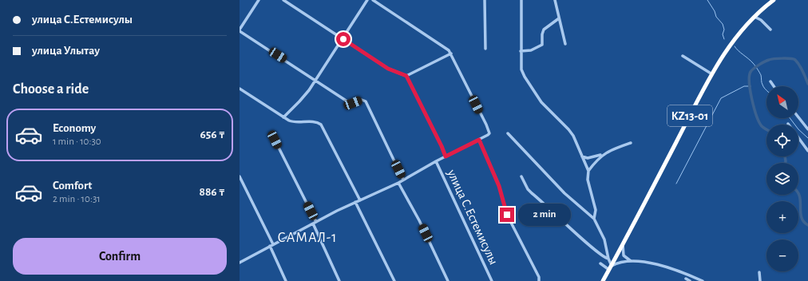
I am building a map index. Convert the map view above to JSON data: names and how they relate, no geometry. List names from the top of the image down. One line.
{"streets":{"highway":["KZ13-01"],"street":["улица С.Естемисулы"]},"districts":["САМАЛ-1"],"north":"top left","page":{"banner":["улица С.Естемисулы","улица Улытау"],"heading":"Choose a ride","map_buttons":["+","−"],"list":[{"name":"Economy","note":"1 min · 10:30","value":"656 ₸"},{"name":"Comfort","note":"2 min · 10:31","value":"886 ₸"}],"bubble":"2 min","buttons":"Confirm"}}
